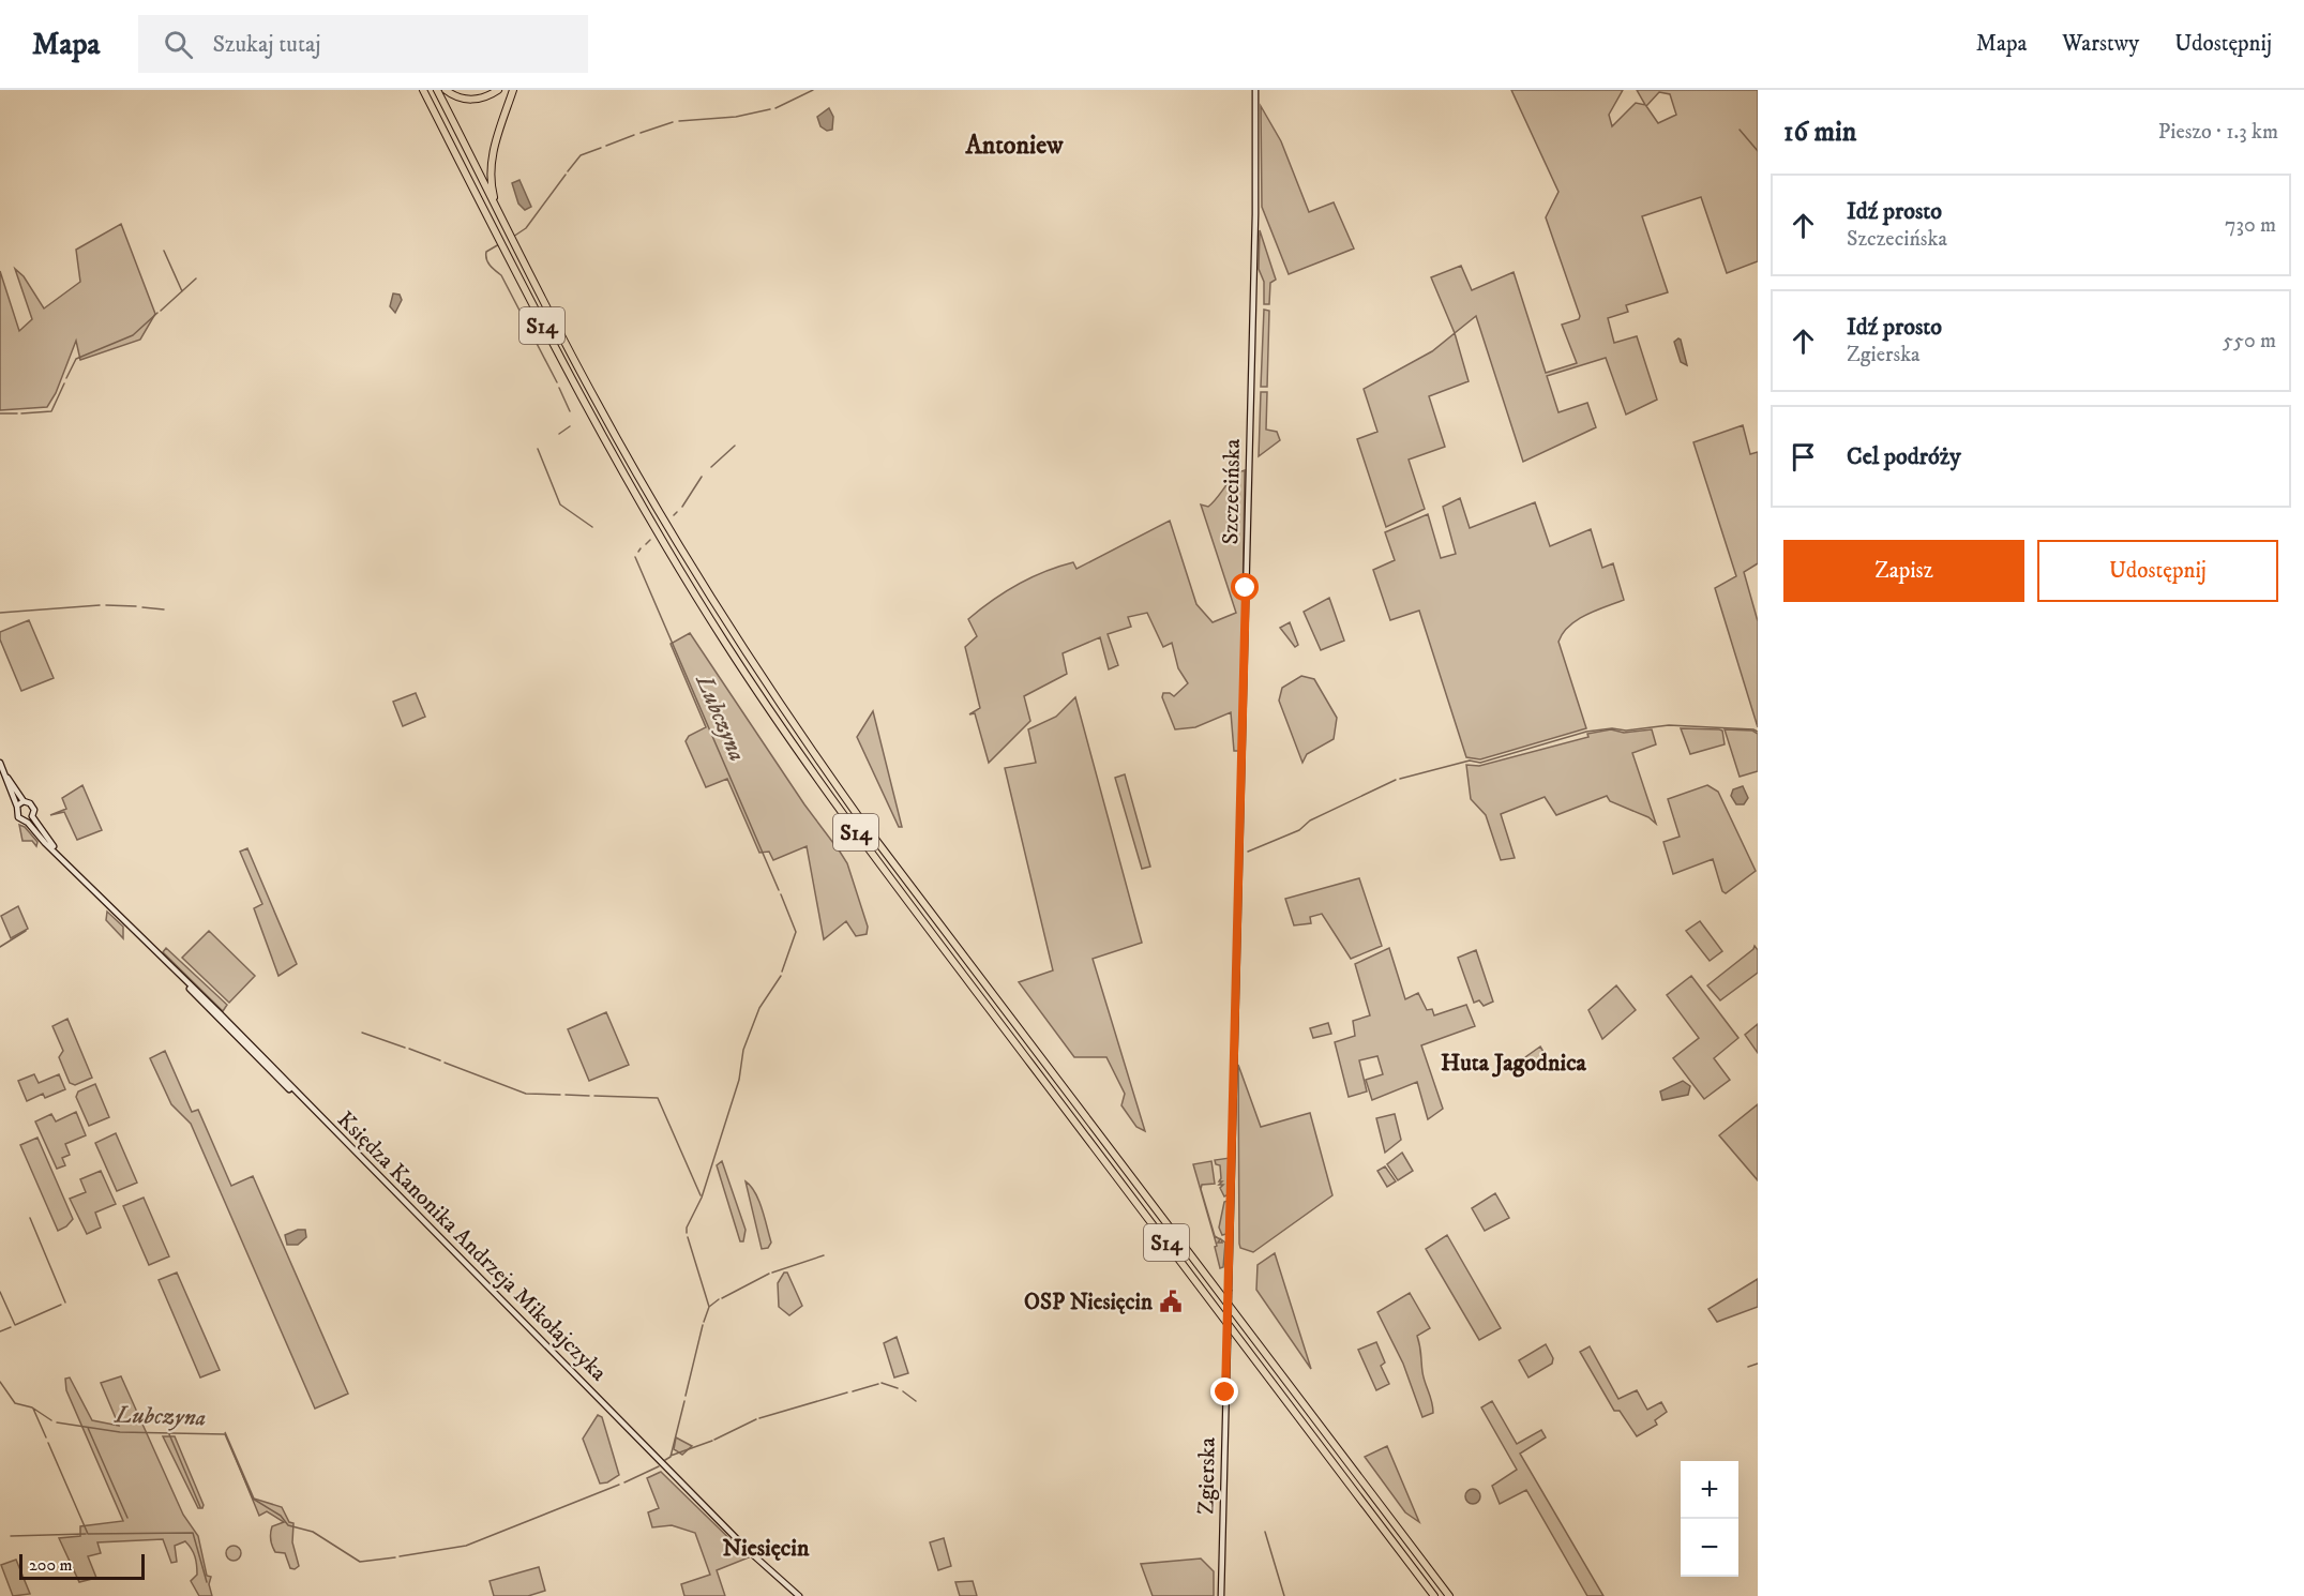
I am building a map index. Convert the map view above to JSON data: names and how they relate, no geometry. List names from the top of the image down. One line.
{"streets":{"highway":["S14"],"main road":["Szczecińska","Księdza Kanonika Andrzeja Mikołajczyka","Zgierska"]},"crossings":[["Szczecińska","Zgierska"]],"districts":["Antoniew","Huta Jagodnica","Niesięcin"],"water":["Lubczyna"],"places":{"public building":["OSP Niesięcin"]},"scale_bar":"200 m","page":{"header":"Mapa","search":"Szukaj tutaj","nav":["Mapa","Warstwy","Udostępnij"],"heading":["16 min","Pieszo · 1.3 km"],"list":[["Idź prosto","Szczecińska","730 m"],["Idź prosto","Zgierska","550 m"],"Cel podróży"],"buttons":["Zapisz","Udostępnij"],"map_buttons":["+","−"],"scale":"200 m"}}
